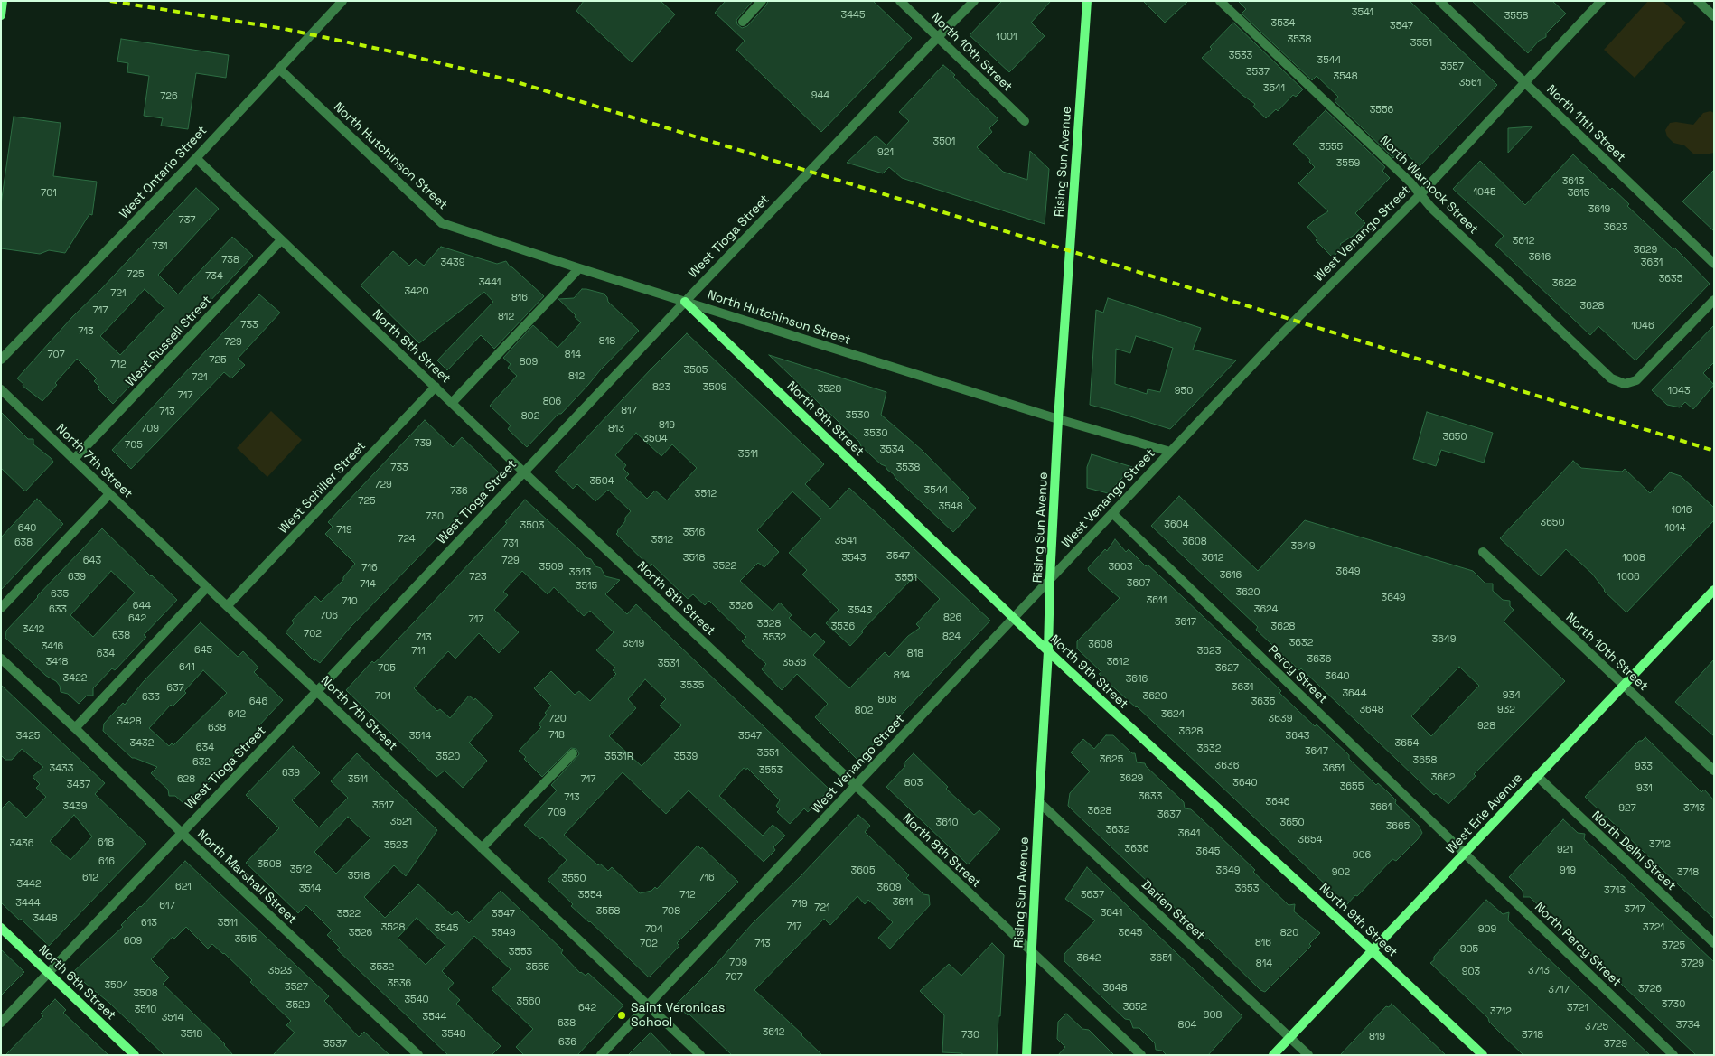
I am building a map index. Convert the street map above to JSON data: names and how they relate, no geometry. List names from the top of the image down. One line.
{"streets":{"street":["North 10th Street","North 11th Street","North Hutchinson Street","Rising Sun Avenue","West Ontario Street","North Warnock Street","West Venango Street","West Tioga Street","West Russell Street","North 8th Street","North 9th Street","North 7th Street","West Schiller Street","Percy Street","West Erie Avenue","North Delhi Street","North Marshall Street","Darien Street","North Percy Street","North 6th Street"]},"crossings":[["North 10th Street","West Tioga Street"],["North 10th Street","West Erie Avenue"],["North 11th Street","West Venango Street"],["North Hutchinson Street","Rising Sun Avenue"],["North Hutchinson Street","West Ontario Street"],["North Hutchinson Street","West Venango Street"],["North Hutchinson Street","West Tioga Street"],["North Hutchinson Street","North 9th Street"],["Rising Sun Avenue","West Venango Street"],["Rising Sun Avenue","North 8th Street"],["Rising Sun Avenue","North 9th Street"],["Rising Sun Avenue","Darien Street"],["West Ontario Street","North 8th Street"],["North Warnock Street","West Venango Street"],["West Venango Street","North 8th Street"],["West Venango Street","North 9th Street"],["West Venango Street","North 7th Street"],["West Venango Street","Percy Street"],["West Tioga Street","North 8th Street"],["West Tioga Street","North 9th Street"],["West Tioga Street","North 7th Street"],["West Tioga Street","North Marshall Street"],["West Tioga Street","North 6th Street"],["West Russell Street","North 8th Street"],["West Russell Street","North 7th Street"],["North 8th Street","West Schiller Street"],["North 9th Street","West Erie Avenue"],["North 7th Street","West Schiller Street"],["Percy Street","West Erie Avenue"],["Percy Street","North Percy Street"],["West Erie Avenue","North Delhi Street"],["West Erie Avenue","Darien Street"],["West Erie Avenue","North Percy Street"]],"places":["Saint Veronicas School"],"house_numbers":["3541","3445","3558","3534","3547","1001","3538","3551","3533","3544","3557","3537","3548","3561","3541","944","726","3556","3501","3555","921","3559","3613","1045","701","3615","3619","737","3623","3612","731","3629","3616","738","3439","3631","725","734","3635","3441","3622","3420","721","816","3628","717","812","733","1046","713","818","729","707","814","725","809","712","3505","812","721","823","3509","3528","950","1043","717","806","817","713","3530","802","819","709","813","3530","3650","3504","739","705","3534","3511","733","3538","3504","729","3544","736","3512","725","3548","1016","730","3650","3604","3503","640","1014","719","3516","724","3512","3541","3608","638","731","3649","3547","3518","3543","3612","1008","643","729","3522","3509","3603","716","3649","3513","3616","639","723","1006","3551","3607","714","3515","3620","635","3649","3611","710","644","3526","633","3624","3543","706","826","642","717","3617","3528","3536","3628","3412","702","638","824","713","3532","3649","3632","3519","3608","3416","645","711","3623","634","818","3636","3418","3612","3536","3531","641","705","3627","814","3640","3422","3616","3535","3631","637","3644","934","701","3620","633","808","646","3635","3648","932","802","642","3624","720","3639","3428","928","638","3628","718","3425","3514","3547","3643","3432","3654","634","3632","3647","3551","3520","3531R","3539","3625","3658","632","3636","933","3433","3651","3553","639","3662","3629","628","3511","717","803","3640","3437","3655","931","3633","713","3646","3517","3439","3661","927","3713","3628","709","3637","3521","3610","3650","3665","3632","3641","3654","618","3436","3712","3523","3636","921","3645","906","616","3508","3512","3605","3649","919","902","3718","3518","612","716","3550","3442","621","3609","3514","3653","3713","3554","712","3637","3611","3444","719","617","721","3717","3558","708","3641","3522","3547","3448","613","3511","717","3528","3721","3545","704","909","3526","3549","3645","820","3515","609","816","702","713","3725","905","3553","3642","3651","709","814","3729","3532","3555","3523","3713","903","707","3536","3504","3527","3648","3726","3717","3508","3540","3560","3730","3529","3652","642","3721","3510","3712","808","3544","3514","638","804","3734","3725","3612","3518","3548","730","3718","819","636","3537","3729"]}
